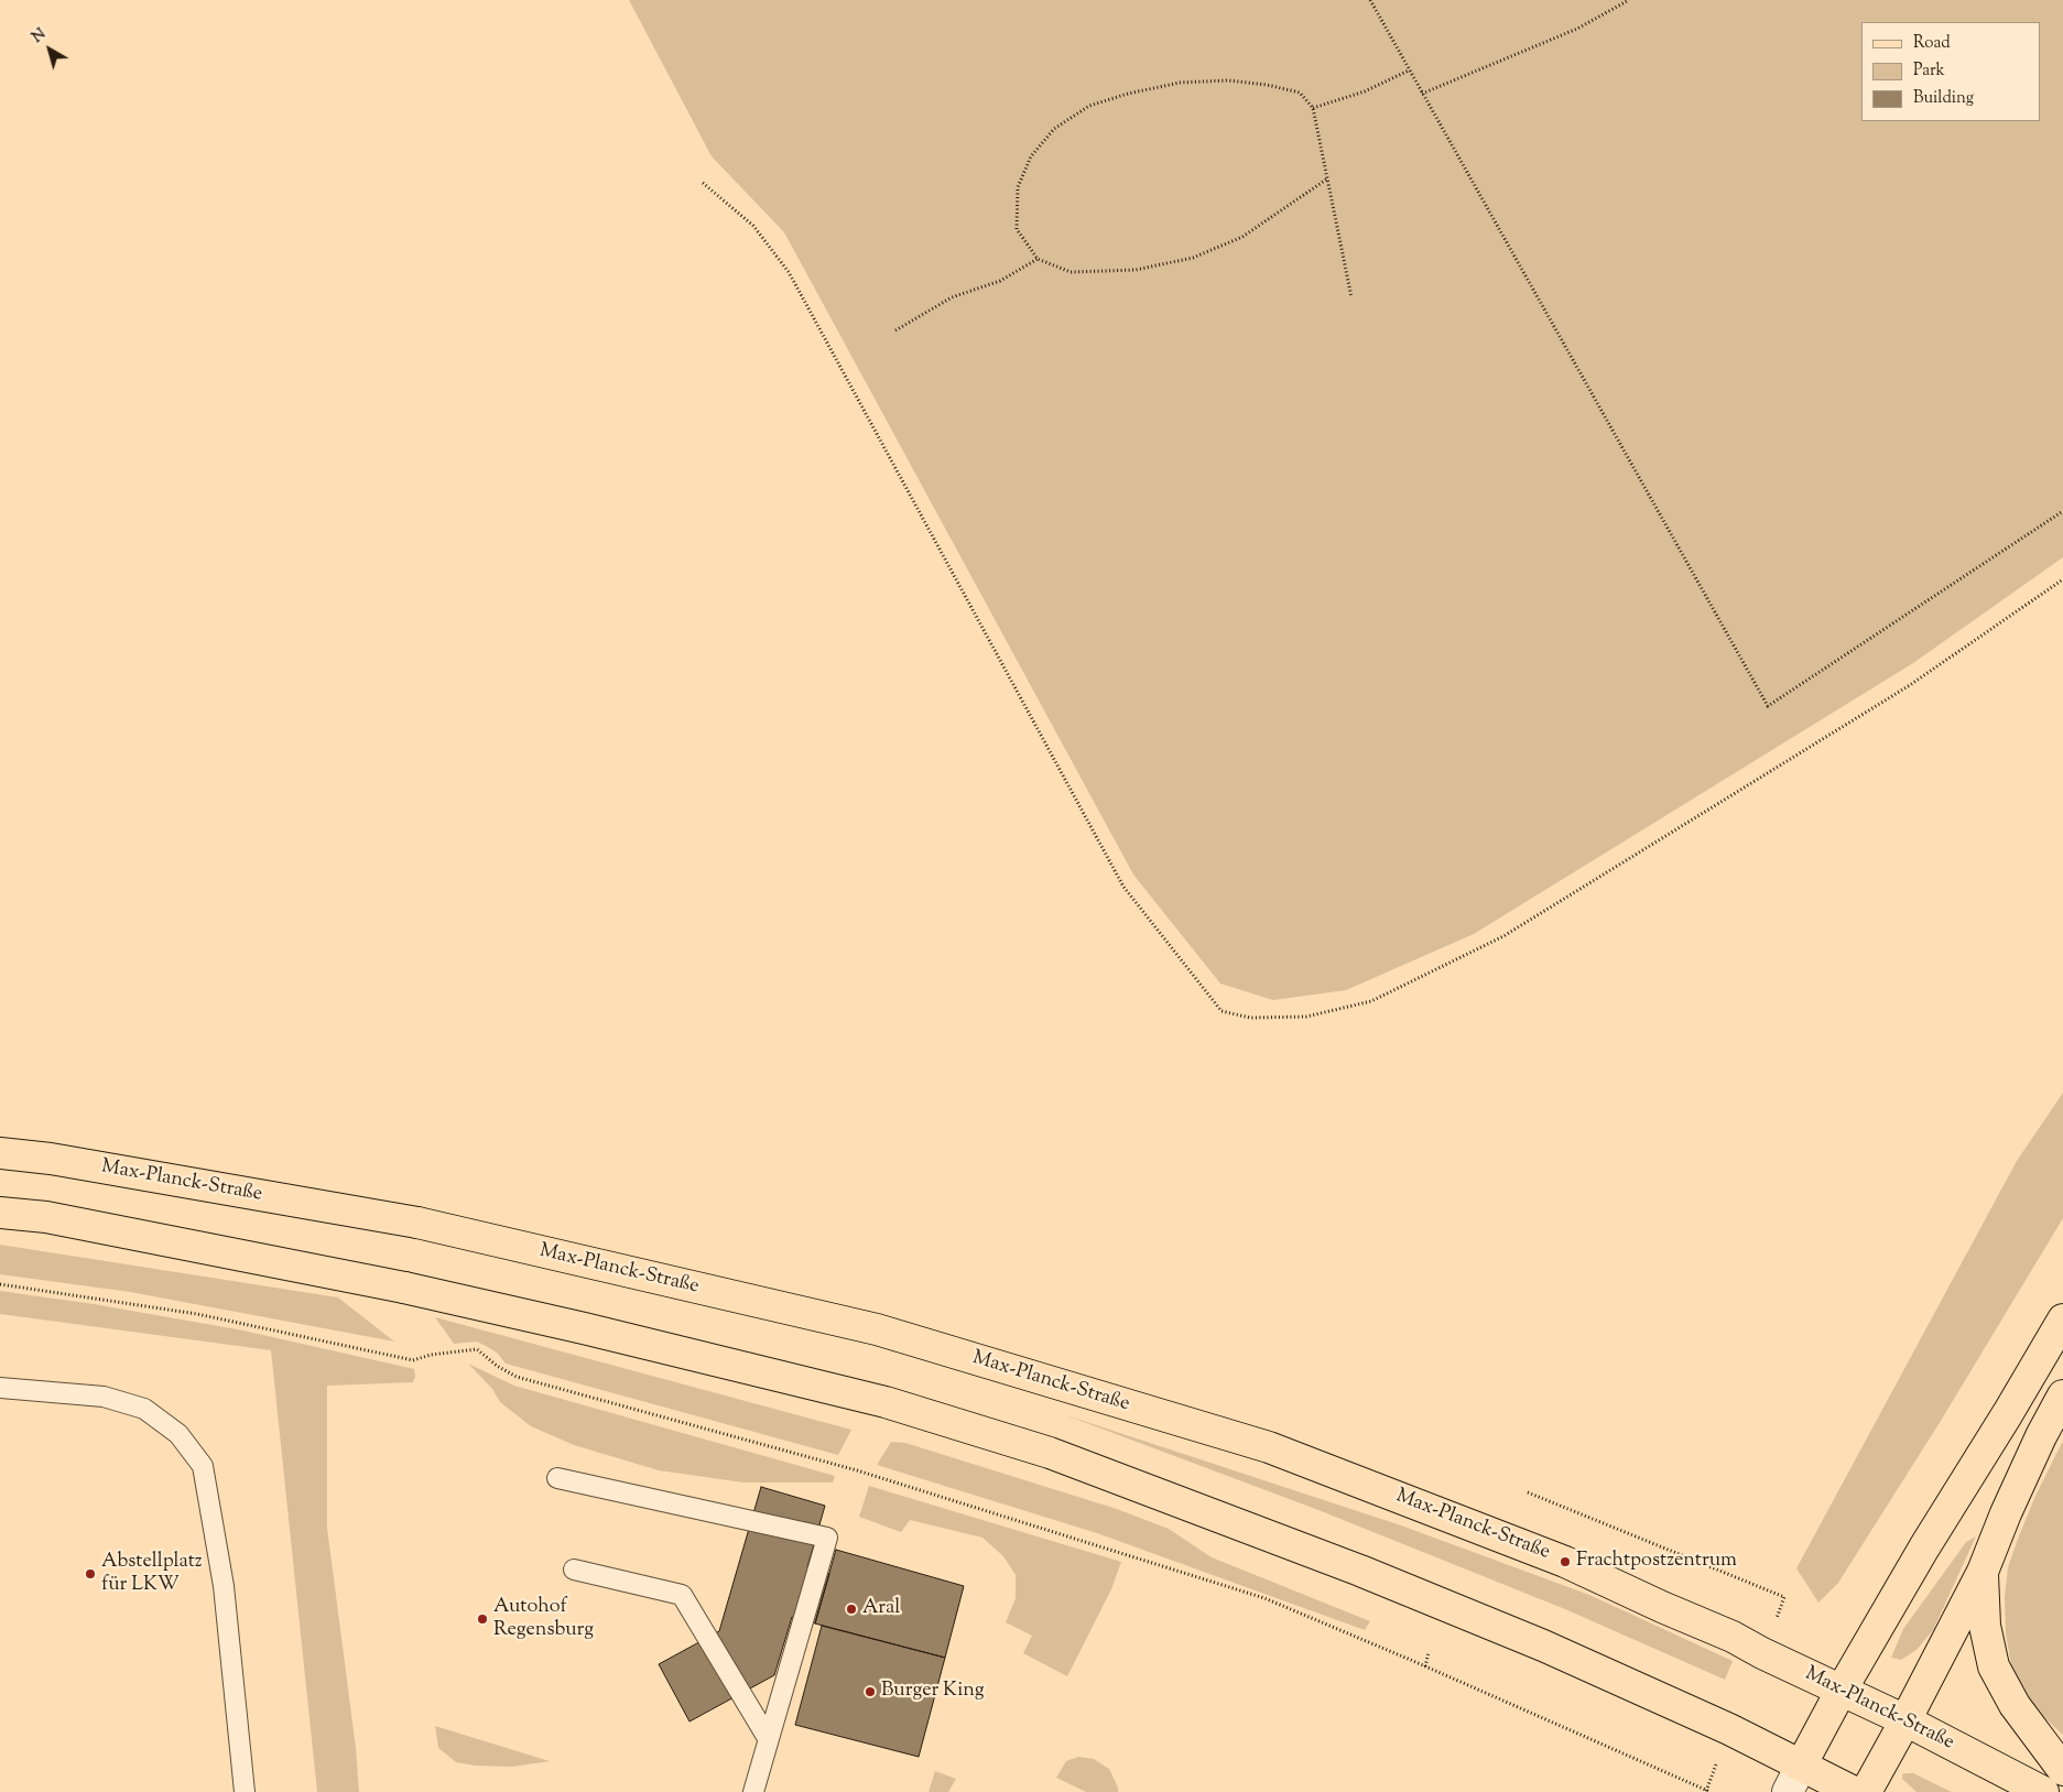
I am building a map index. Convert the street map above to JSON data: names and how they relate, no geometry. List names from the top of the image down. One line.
{"streets":{"main road":["Max-Planck-Straße"]},"places":["Frachtpostzentrum","Abstellplatz für LKW","Aral","Autohof Regensburg","Burger King"],"legend":["Road","Park","Building"],"north":"top left"}
